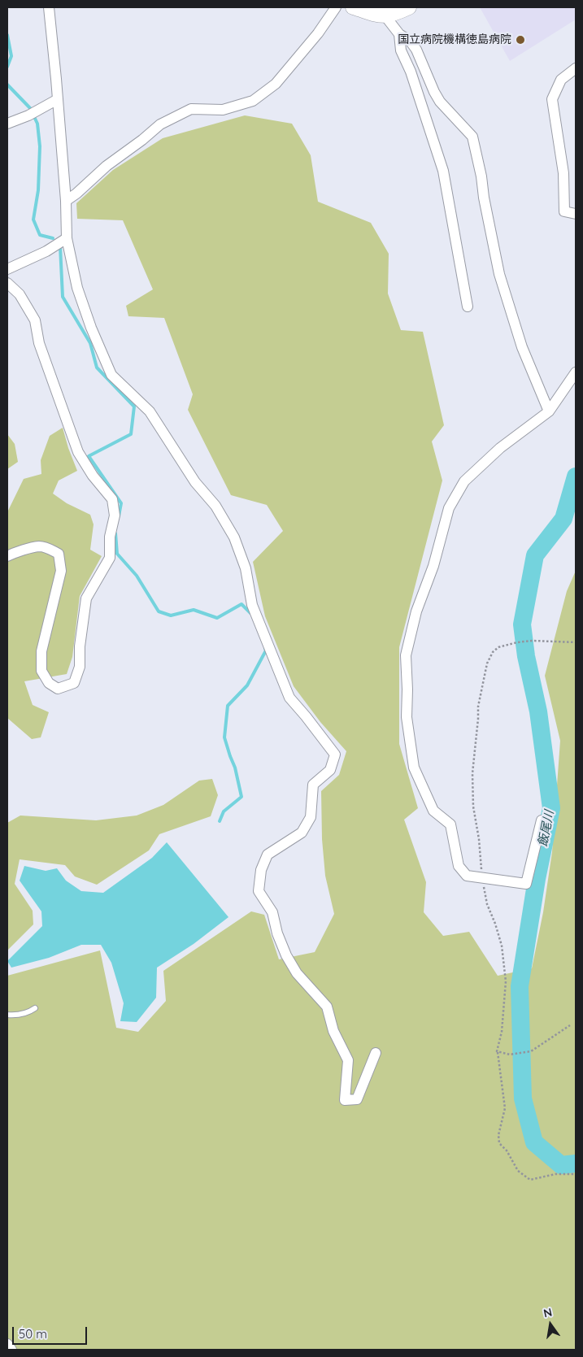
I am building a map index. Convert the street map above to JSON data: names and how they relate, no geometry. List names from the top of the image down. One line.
{"water":["飯尾川"],"places":["国立病院機構徳島病院"],"scale_bar":"50 m","north":"top"}
